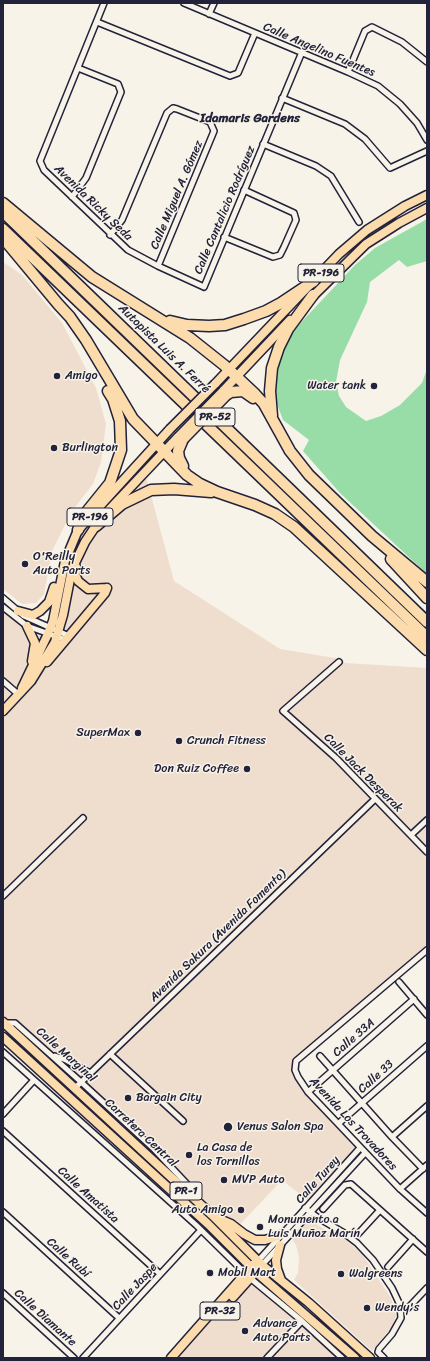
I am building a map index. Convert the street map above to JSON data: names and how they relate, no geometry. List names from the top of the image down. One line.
{"streets":{"highway":["Autopista Luis A. Ferré","PR-52"],"main road":["PR-196","Carretera Central","PR-1","PR-32"],"street":["Calle Angelino Fuentes","Calle Miguel A. Gómez","Avenida Ricky Seda","Calle Cantalicio Rodríguez","Calle Jack Desperak","Avenida Sakura (Avenida Fomento)","Calle 33A","Calle Marginal","Calle 33","Avenida Los Trovadores","Calle Turey","Calle Amatista","Calle Rubí","Calle Jaspe","Calle Diamante"]},"crossings":[["Calle Angelino Fuentes","Calle Cantalicio Rodríguez"],["Calle Miguel A. Gómez","Avenida Ricky Seda"],["Avenida Ricky Seda","Calle Cantalicio Rodríguez"],["Calle Jack Desperak","Avenida Sakura (Avenida Fomento)"],["Avenida Sakura (Avenida Fomento)","Calle Marginal"],["Avenida Sakura (Avenida Fomento)","Carretera Central"],["Calle 33A","Avenida Los Trovadores"],["Calle Marginal","Carretera Central"],["Calle 33","Avenida Los Trovadores"],["Avenida Los Trovadores","Calle Turey"],["Carretera Central","Calle Turey"],["Carretera Central","PR-32"],["Calle Turey","PR-32"],["Calle Amatista","Calle Jaspe"],["Calle Rubí","Calle Jaspe"]],"districts":["Idamaris Gardens"],"places":["Amigo","Water tank","Burlington","O'Reilly Auto Parts","SuperMax","Crunch Fitness","Don Ruiz Coffee","Bargain City","Venus Salon Spa","La Casa de los Tornillos","MVP Auto","Auto Amigo","Monumento a Luis Muñoz Marín","Mobil Mart","Walgreens","Wendy's","Advance Auto Parts"]}
